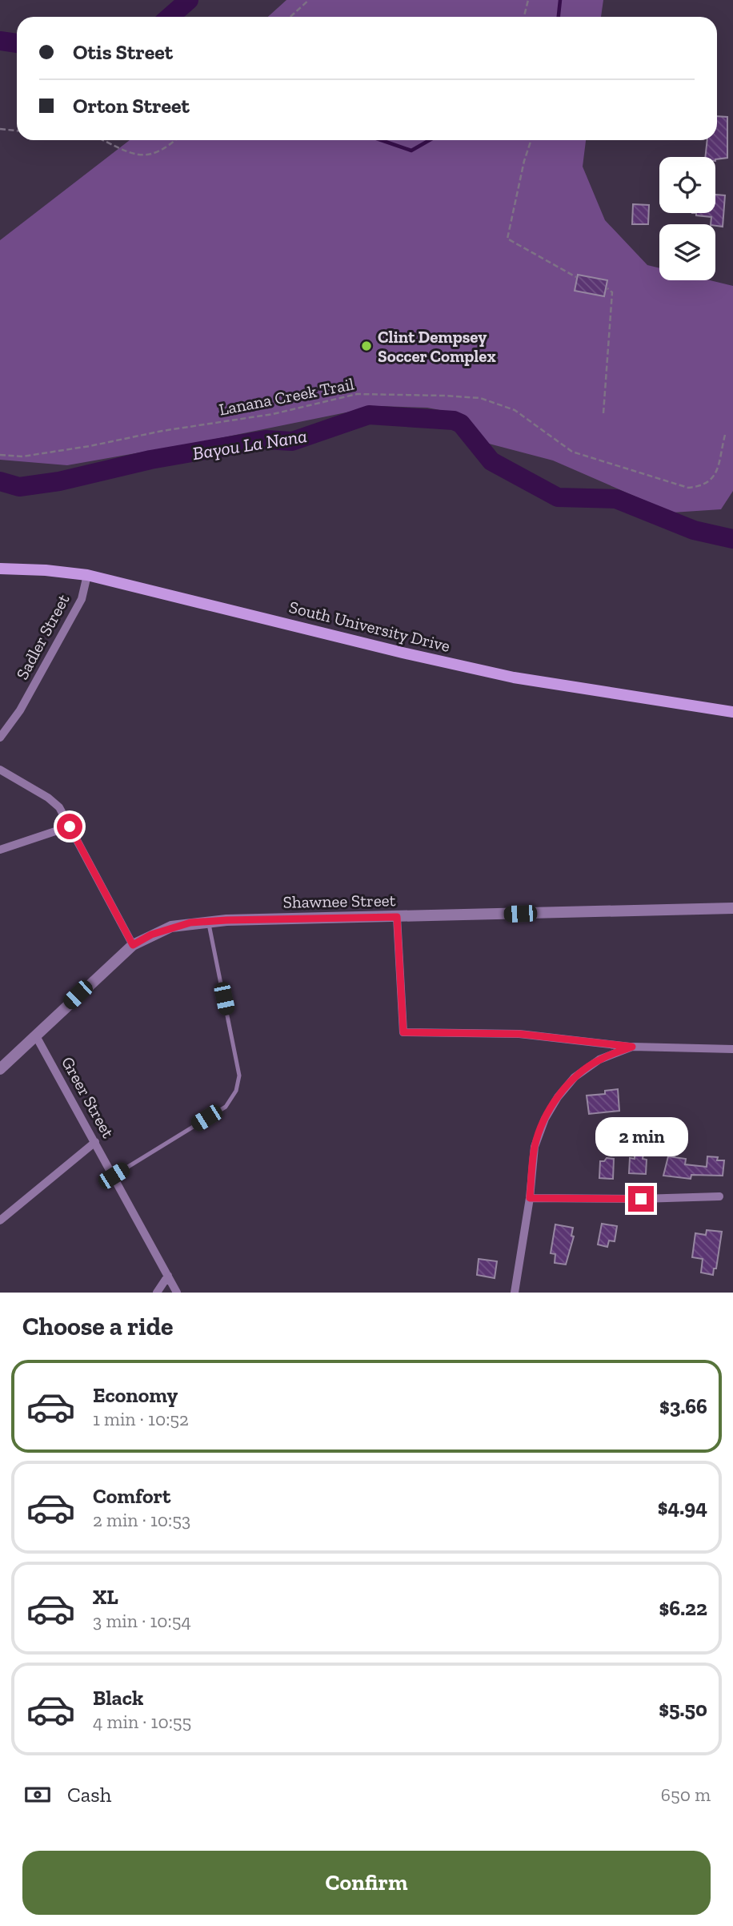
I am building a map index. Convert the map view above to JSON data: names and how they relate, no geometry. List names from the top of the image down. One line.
{"streets":{"main road":["South University Drive"],"street":["Sadler Street","Shawnee Street","Greer Street"],"path":["Lanana Creek Trail"]},"crossings":[["South University Drive","Sadler Street"],["Shawnee Street","Greer Street"]],"water":["Bayou La Nana"],"places":["Clint Dempsey Soccer Complex"],"page":{"banner":["Otis Street","Orton Street"],"bubble":"2 min","heading":"Choose a ride","list":[{"name":"Economy","note":"1 min · 10:52","value":"$3.66"},{"name":"Comfort","note":"2 min · 10:53","value":"$4.94"},{"name":"XL","note":"3 min · 10:54","value":"$6.22"},{"name":"Black","note":"4 min · 10:55","value":"$5.50"}],"pay":["Cash","650 m"],"buttons":"Confirm"}}
